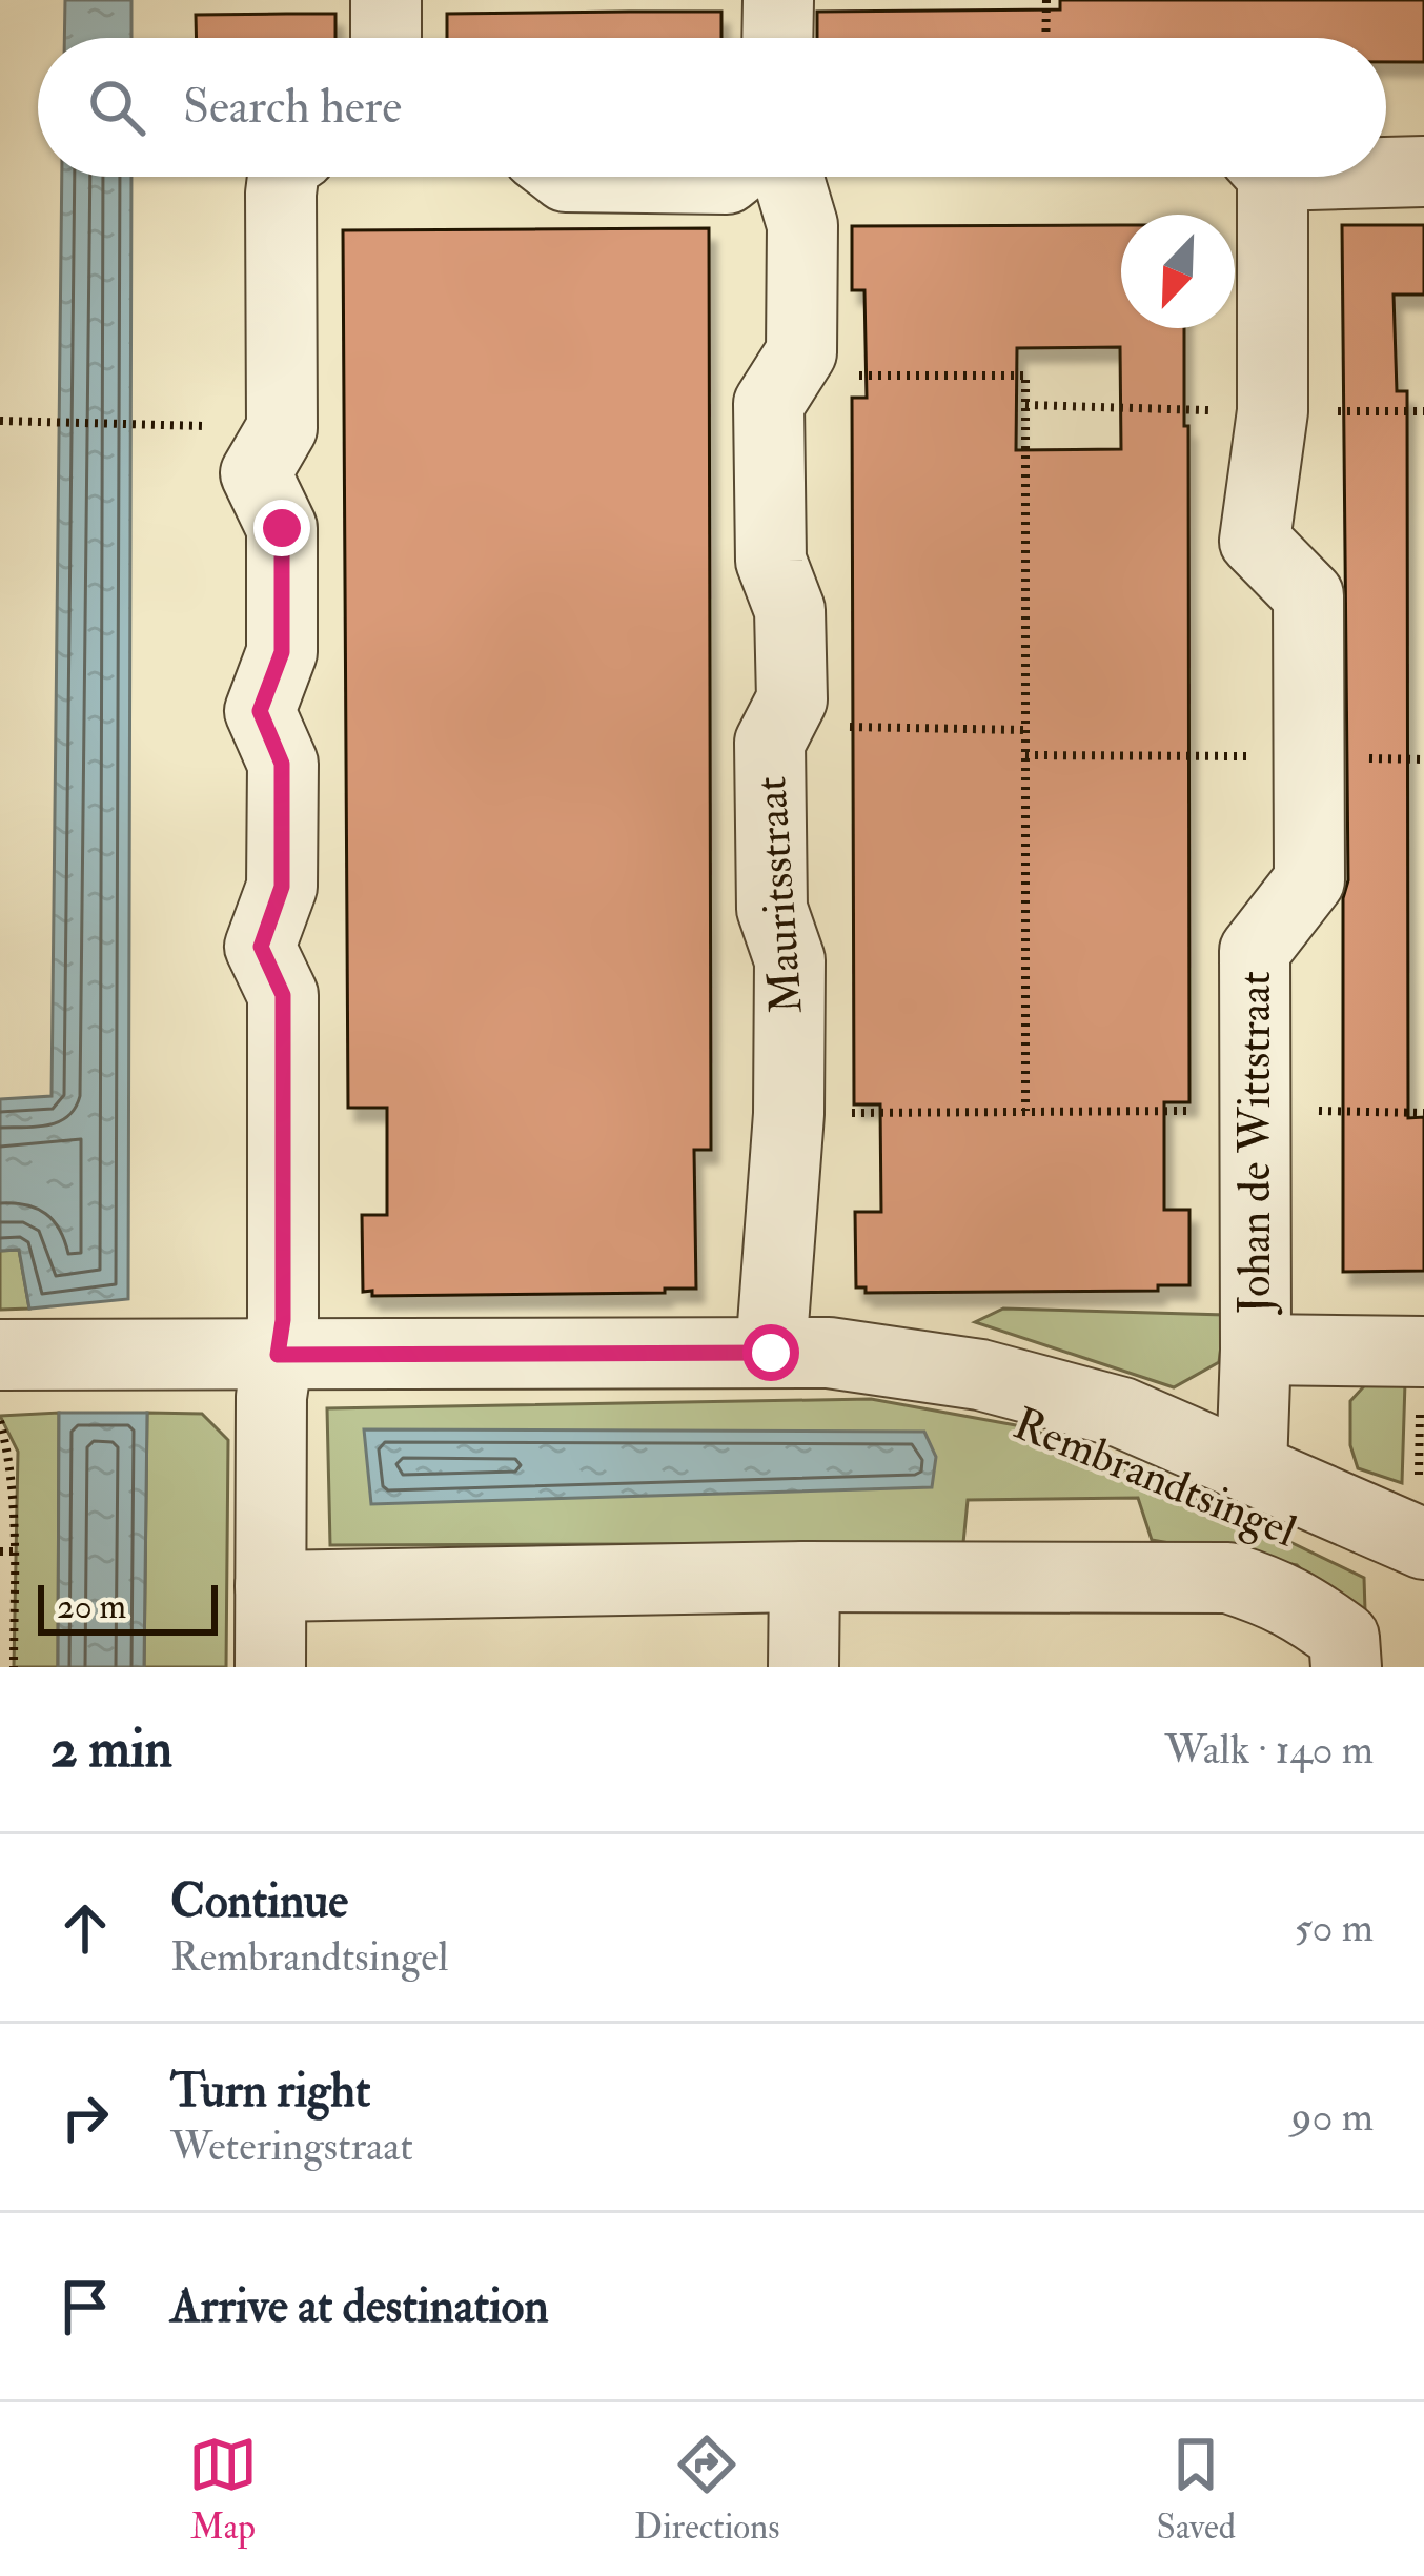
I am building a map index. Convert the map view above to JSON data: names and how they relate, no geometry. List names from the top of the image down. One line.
{"streets":{"street":["Mauritsstraat","Johan de Wittstraat","Rembrandtsingel"]},"crossings":[["Mauritsstraat","Rembrandtsingel"],["Johan de Wittstraat","Rembrandtsingel"]],"scale_bar":"20 m","north":"bottom left","page":{"search":"Search here","scale":"20 m","heading":["2 min","Walk · 140 m"],"list":[["Continue","Rembrandtsingel","50 m"],["Turn right","Weteringstraat","90 m"],"Arrive at destination"],"nav":["Map","Directions","Saved"]}}
